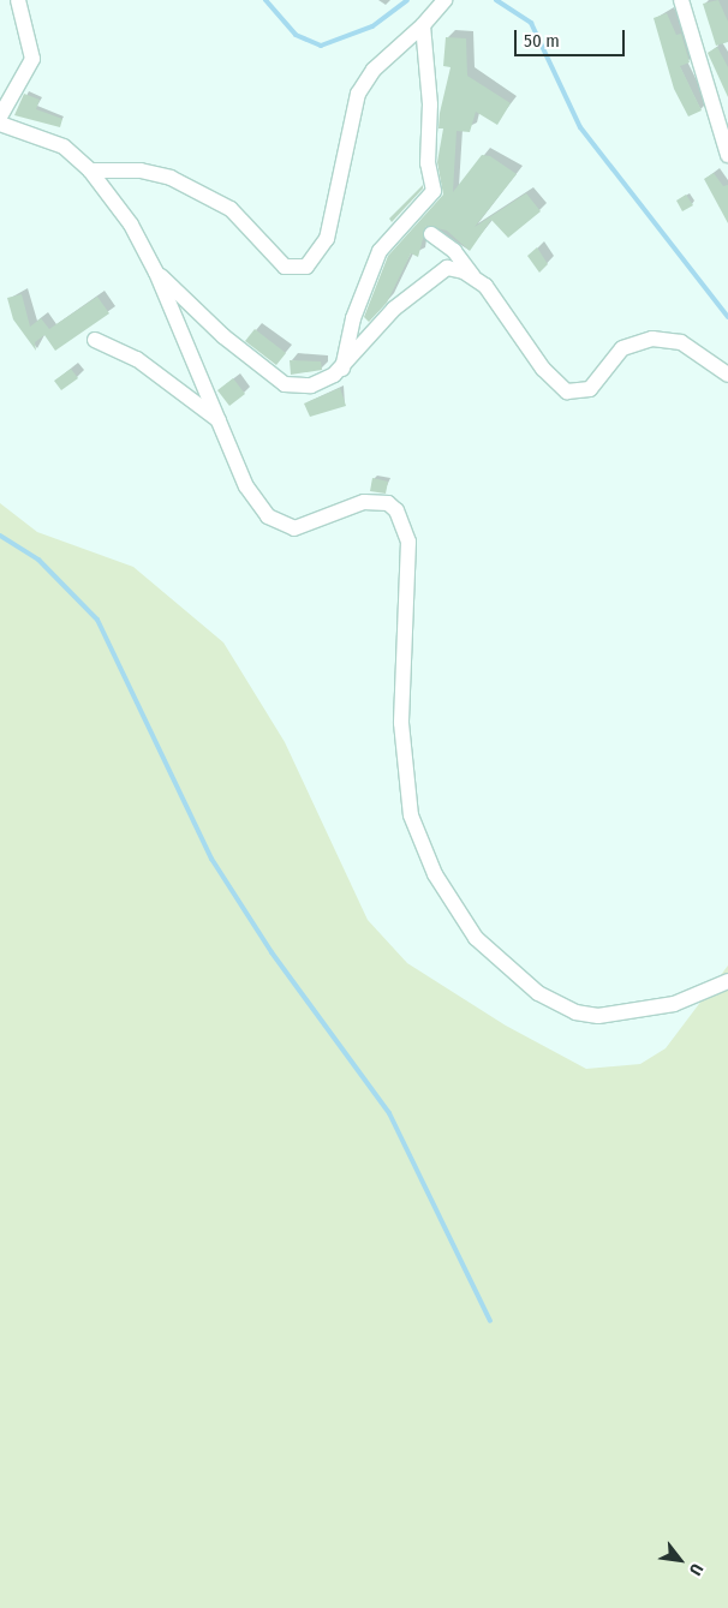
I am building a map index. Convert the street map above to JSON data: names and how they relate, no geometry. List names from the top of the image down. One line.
{"scale_bar":"50 m","north":"bottom right"}
